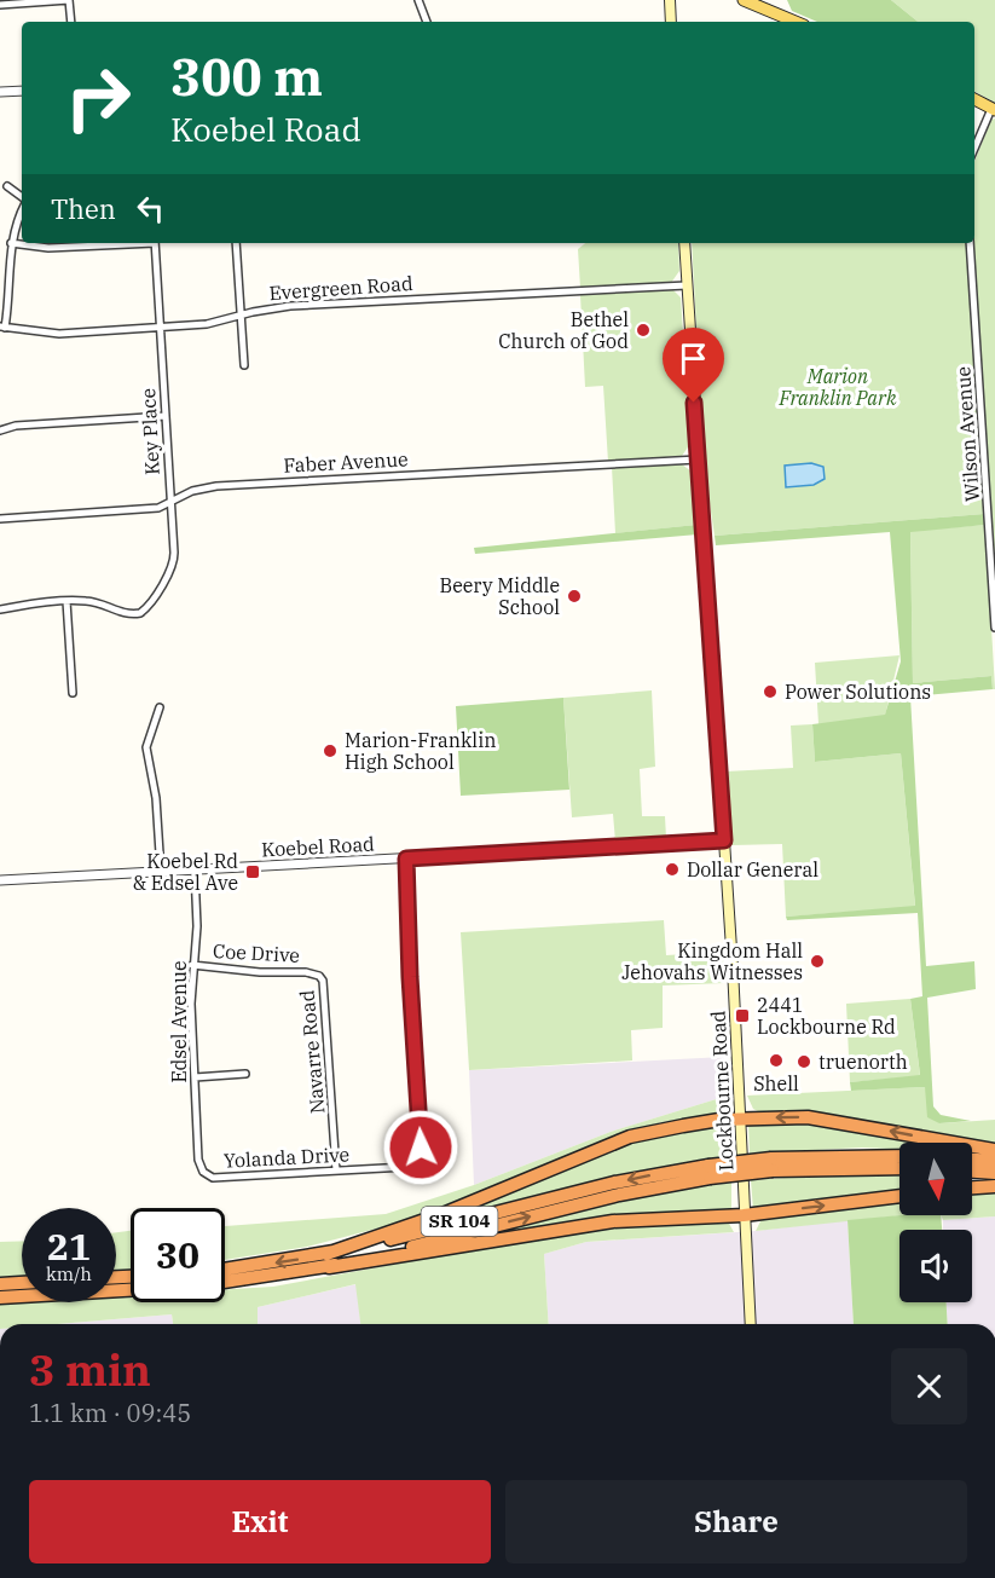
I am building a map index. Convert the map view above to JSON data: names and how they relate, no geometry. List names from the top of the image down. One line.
{"streets":{"highway":["SR 104"],"main road":["Lockbourne Road"],"street":["Evergreen Road","Key Place","Wilson Avenue","Faber Avenue","Koebel Road","Coe Drive","Edsel Avenue","Navarre Road","Yolanda Drive"]},"crossings":[["Evergreen Road","Key Place"],["Evergreen Road","Lockbourne Road"],["Key Place","Faber Avenue"],["Faber Avenue","Lockbourne Road"],["Koebel Road","Edsel Avenue"],["Koebel Road","Lockbourne Road"],["Koebel Road","Yolanda Drive"],["Coe Drive","Edsel Avenue"],["Coe Drive","Navarre Road"],["Edsel Avenue","Yolanda Drive"],["Navarre Road","Yolanda Drive"]],"parks":["Marion Franklin Park"],"places":{"other":["Bethel Church of God","Beery Middle School","Power Solutions","Marion-Franklin High School","Dollar General","Kingdom Hall Jehovahs Witnesses","Shell","truenorth"],"transit":["Koebel Rd & Edsel Ave","2441 Lockbourne Rd"]},"north":"bottom","page":{"turn":["300 m","Koebel Road"],"then":"Then","speed":"21 km/h","limit":"30","heading":["3 min","1.1 km · 09:45"],"buttons":["Exit","Share"]}}
